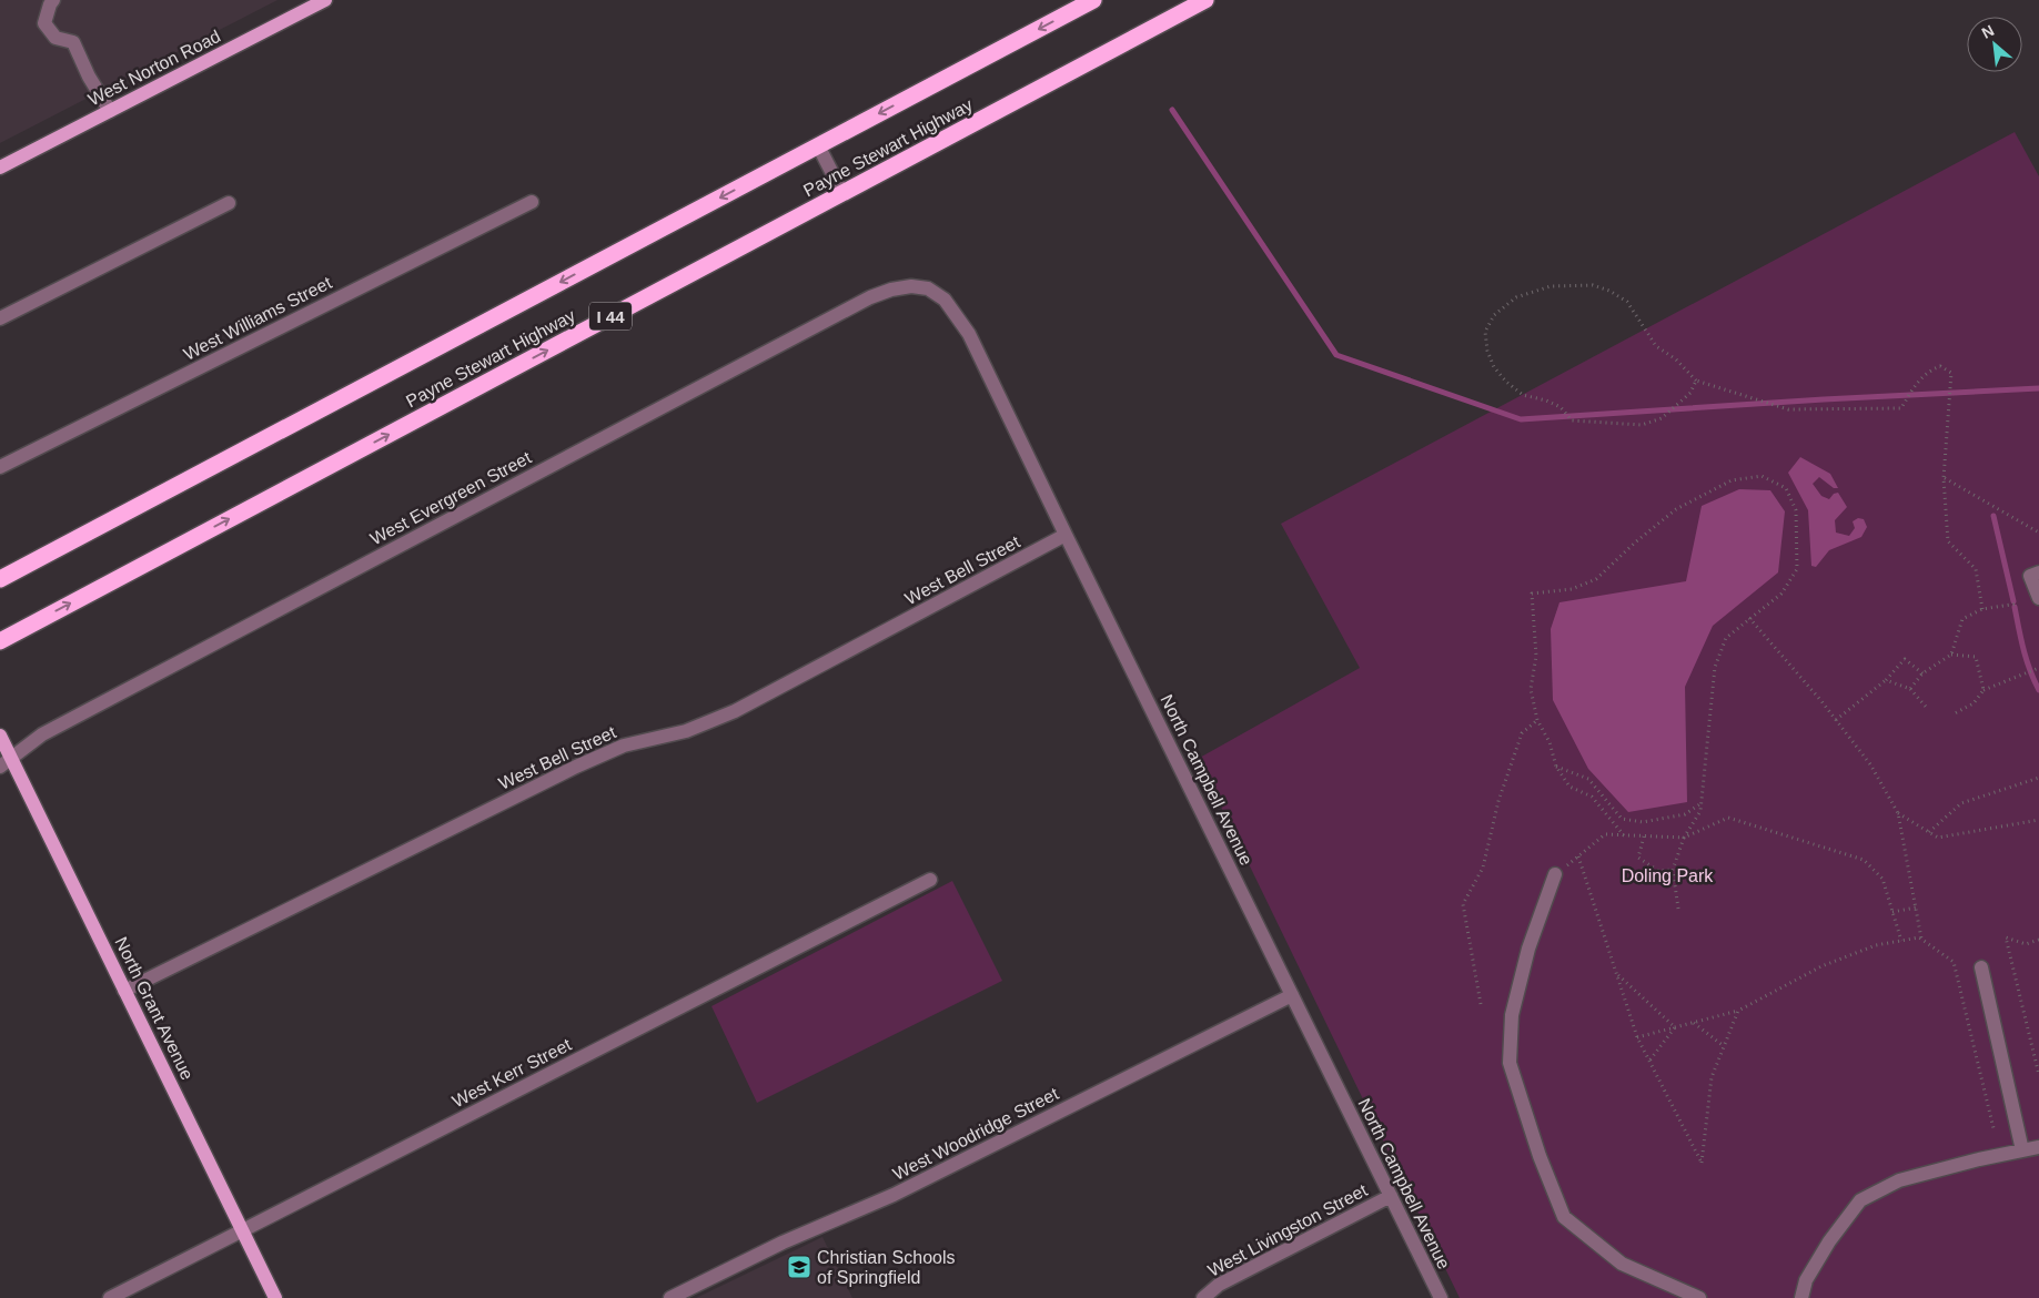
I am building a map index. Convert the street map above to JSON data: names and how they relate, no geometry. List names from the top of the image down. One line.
{"streets":{"highway":["Payne Stewart Highway","I 44"],"main road":["West Norton Road","North Grant Avenue"],"street":["West Williams Street","West Evergreen Street","West Bell Street","North Campbell Avenue","West Kerr Street","West Woodridge Street","West Livingston Street"]},"crossings":[["West Evergreen Street","North Campbell Avenue"],["West Evergreen Street","North Grant Avenue"],["West Bell Street","North Campbell Avenue"],["West Bell Street","North Grant Avenue"],["North Campbell Avenue","West Woodridge Street"],["North Campbell Avenue","West Livingston Street"],["North Grant Avenue","West Kerr Street"]],"parks":["Doling Park"],"places":{"school or university":["Christian Schools of Springfield"]},"north":"top left"}
